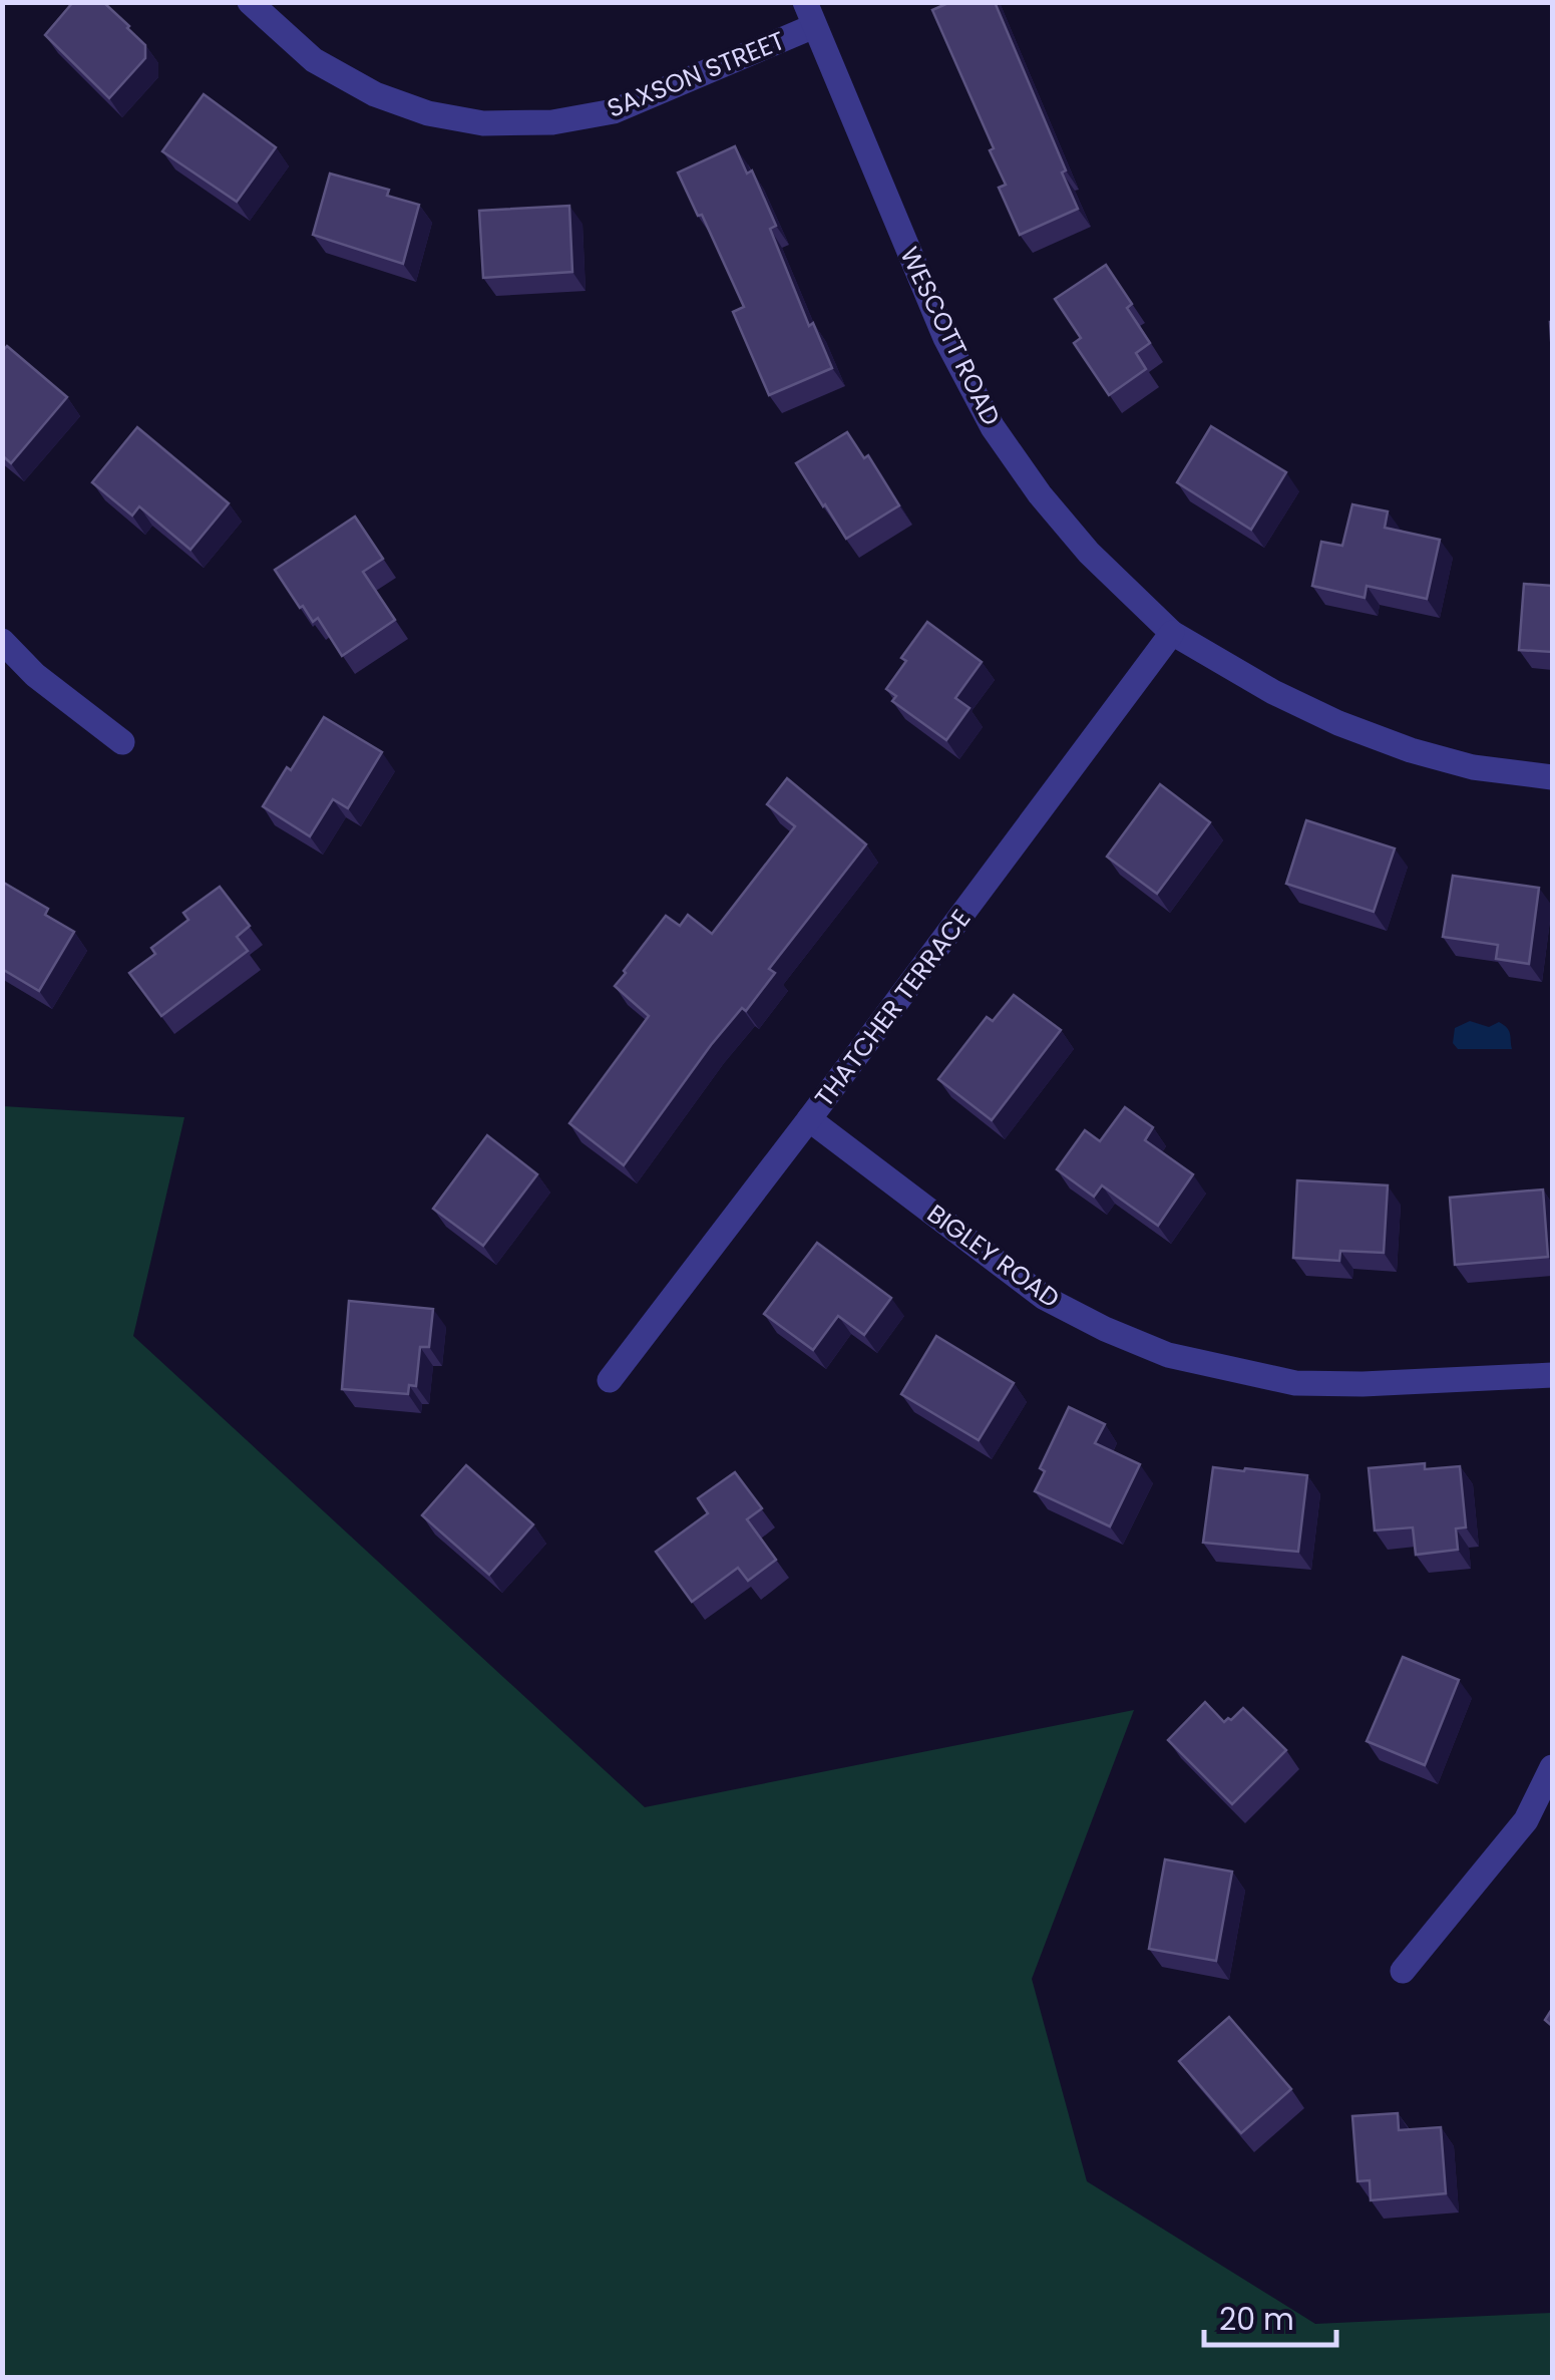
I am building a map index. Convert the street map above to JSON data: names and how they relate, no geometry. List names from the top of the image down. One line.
{"streets":{"street":["SAXSON STREET","WESCOTT ROAD","THATCHER TERRACE","BIGLEY ROAD"]},"crossings":[["SAXSON STREET","WESCOTT ROAD"],["WESCOTT ROAD","THATCHER TERRACE"],["THATCHER TERRACE","BIGLEY ROAD"]],"scale_bar":"20 m"}
